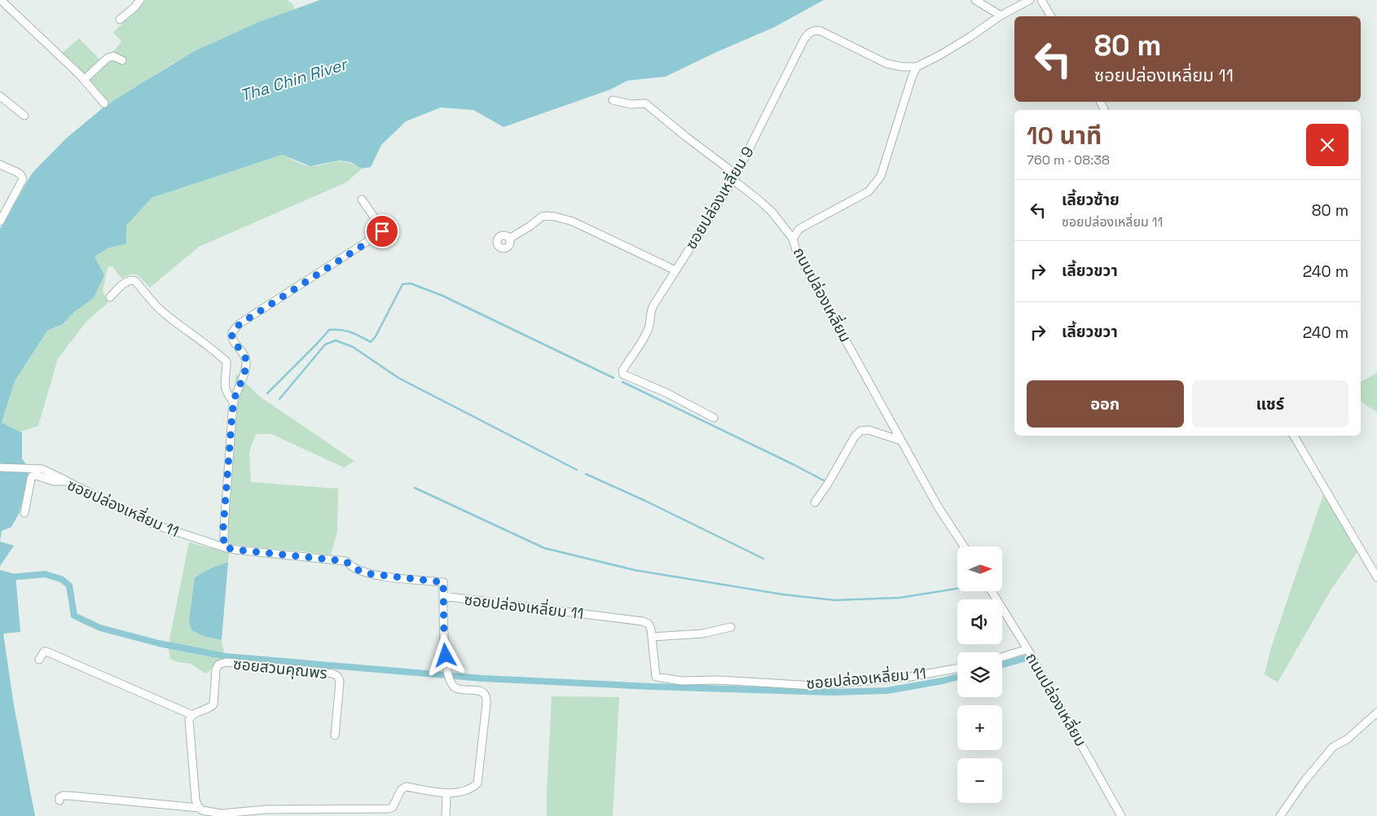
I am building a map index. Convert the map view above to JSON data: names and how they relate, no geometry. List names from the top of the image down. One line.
{"streets":{"street":["ซอยปล่องเหลี่ยม 9","ถนนปล่องเหลี่ยม","ซอยปล่องเหลี่ยม 11","ซอยสวนคุณพร"]},"crossings":[["ซอยปล่องเหลี่ยม 9","ถนนปล่องเหลี่ยม"]],"water":["Tha Chin River"],"north":"right","page":{"turn":["80 m","ซอยปล่องเหลี่ยม 11"],"heading":["10 นาที","760 m · 08:38"],"list":[{"name":"เลี้ยวซ้าย","note":"ซอยปล่องเหลี่ยม 11","value":"80 m"},{"name":"เลี้ยวขวา","value":"240 m"},{"name":"เลี้ยวขวา","value":"240 m"}],"buttons":["ออก","แชร์"],"map_buttons":["+","−"]}}
